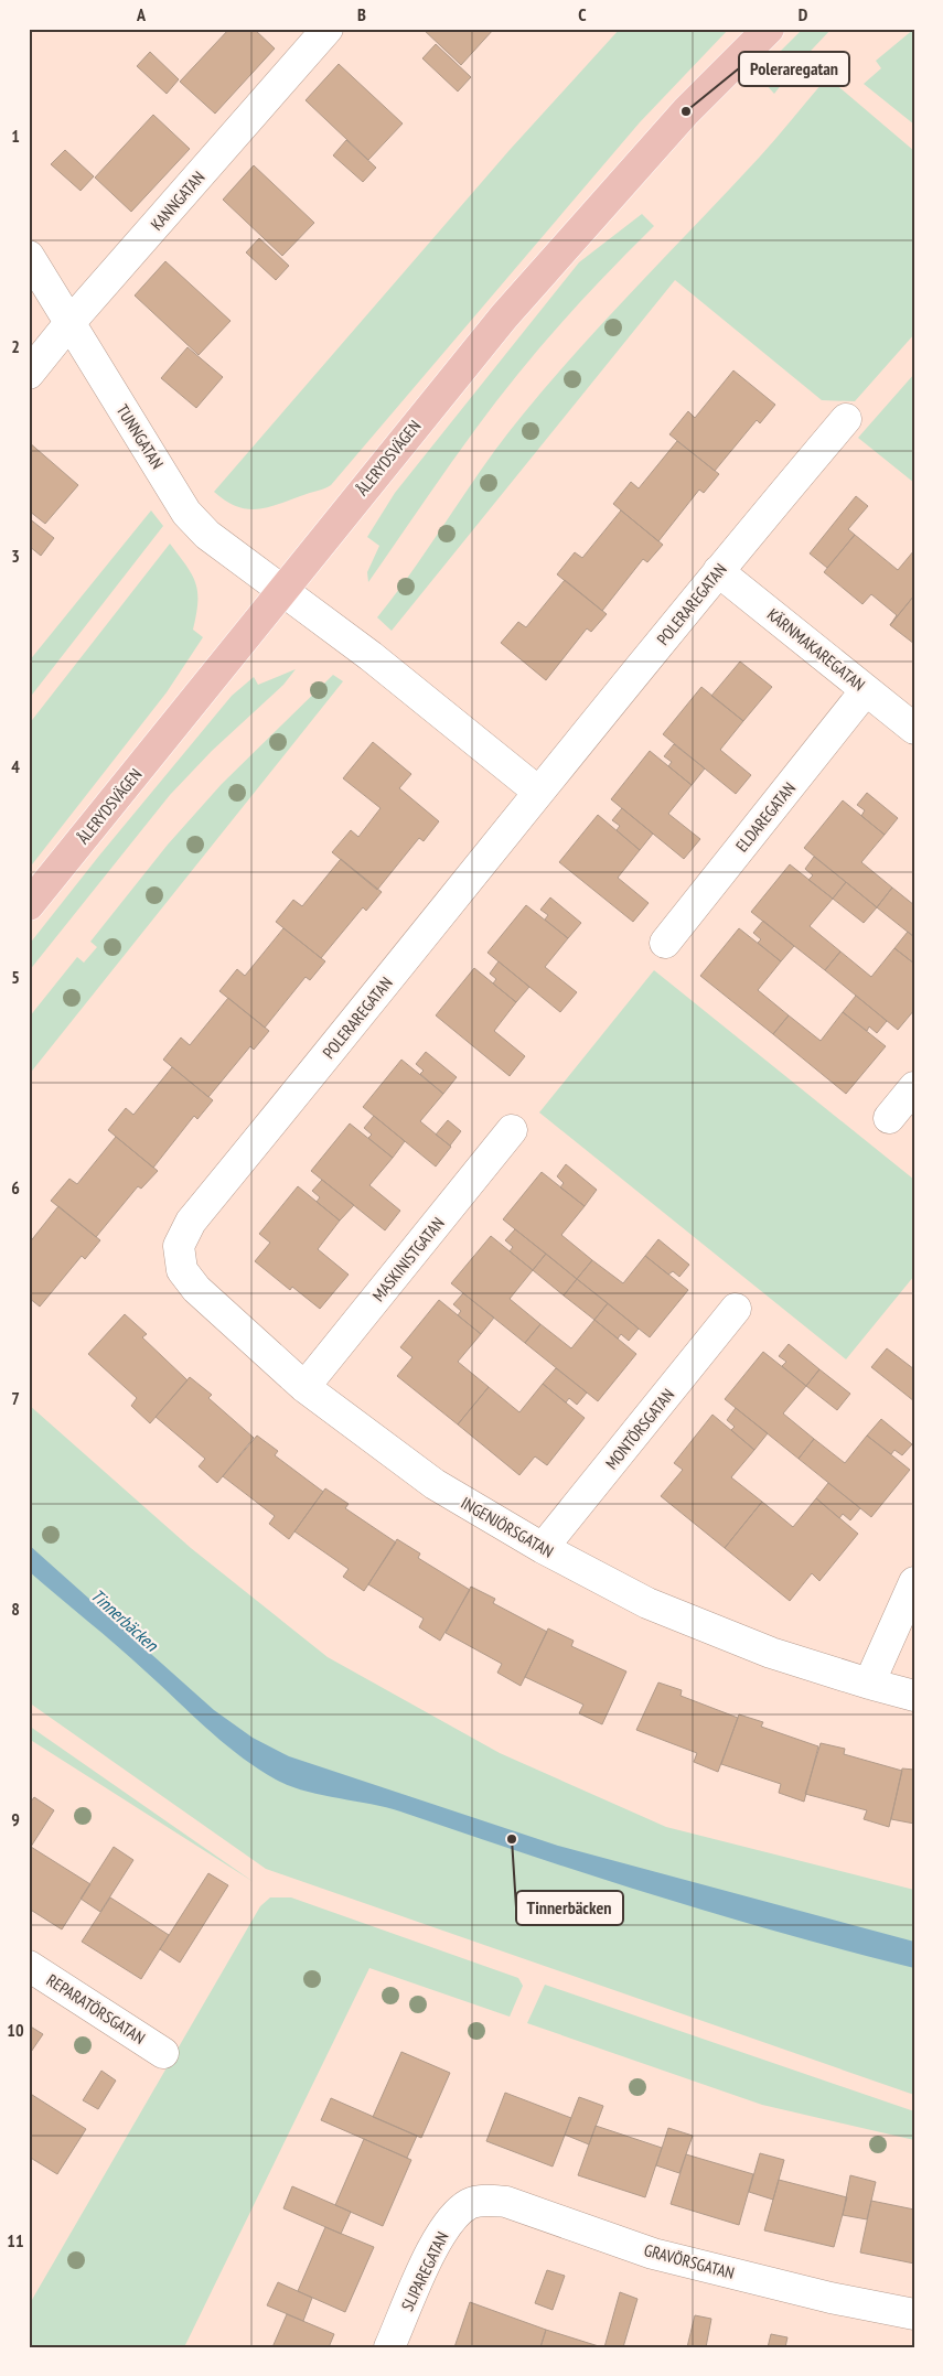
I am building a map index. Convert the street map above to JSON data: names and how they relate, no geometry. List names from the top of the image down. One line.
{"streets":{"main road":["ÅLERYDSVÄGEN"],"street":["KANNGATAN","TUNNGATAN","POLERAREGATAN","KÄRNMAKAREGATAN","ELDAREGATAN","MASKINISTGATAN","MONTÖRSGATAN","INGENJÖRSGATAN","REPARATÖRSGATAN","GRAVÖRSGATAN","SLIPAREGATAN"]},"crossings":[["KANNGATAN","TUNNGATAN"],["TUNNGATAN","ÅLERYDSVÄGEN"],["POLERAREGATAN","KÄRNMAKAREGATAN"],["POLERAREGATAN","INGENJÖRSGATAN"],["KÄRNMAKAREGATAN","ELDAREGATAN"],["MASKINISTGATAN","INGENJÖRSGATAN"],["MONTÖRSGATAN","INGENJÖRSGATAN"],["GRAVÖRSGATAN","SLIPAREGATAN"]],"water":["Tinnerbäcken"],"places":["Poleraregatan","Tinnerbäcken"],"grid":{"columns":["A","B","C","D"],"rows":["1","2","3","4","5","6","7","8","9","10","11"]}}
